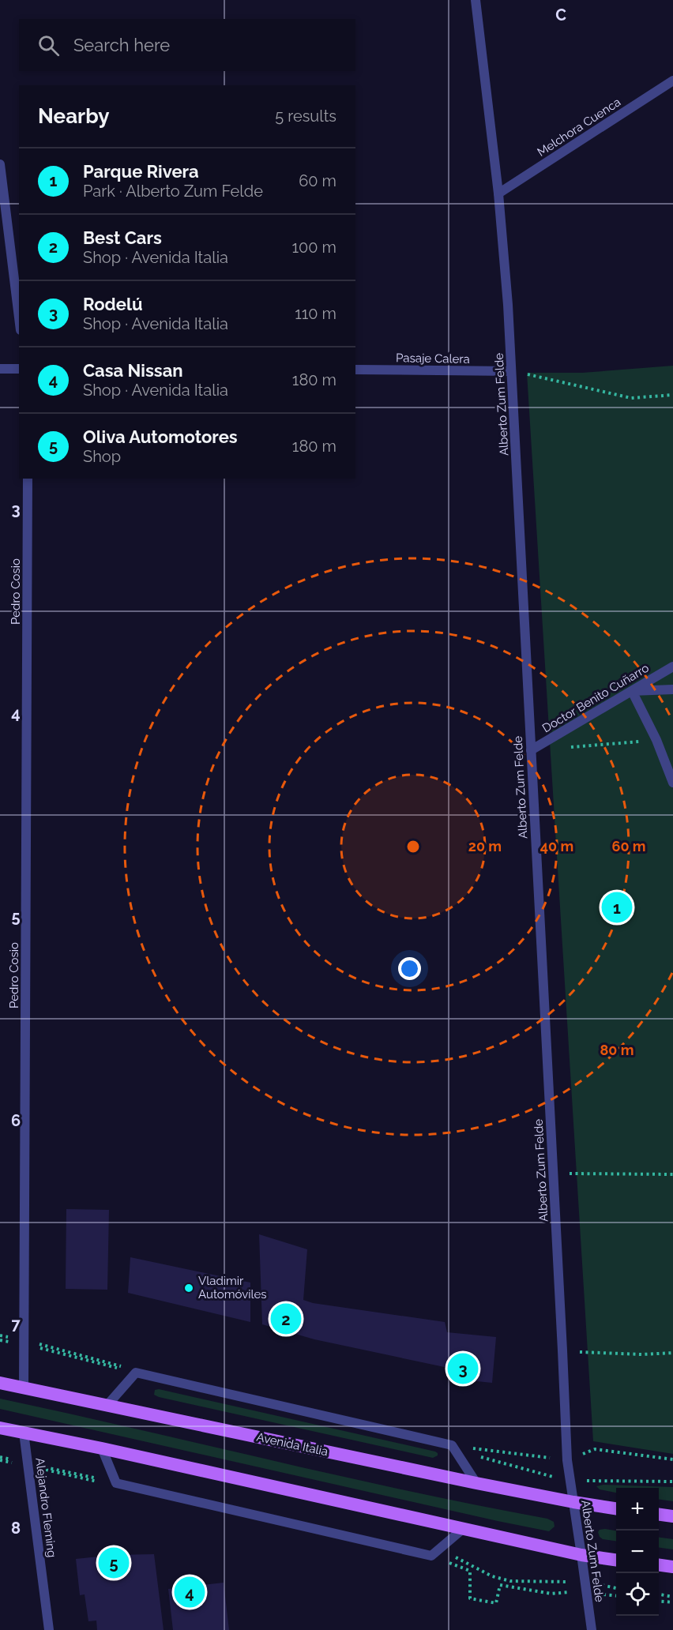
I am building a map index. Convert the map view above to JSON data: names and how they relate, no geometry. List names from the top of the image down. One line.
{"streets":{"main road":["Avenida Italia"],"street":["Melchora Cuenca","Pasaje Calera","Alberto Zum Felde","Pedro Cosio","Doctor Benito Cuñarro","Alejandro Fleming"]},"crossings":[["Melchora Cuenca","Alberto Zum Felde"],["Pasaje Calera","Alberto Zum Felde"],["Alberto Zum Felde","Doctor Benito Cuñarro"],["Alberto Zum Felde","Avenida Italia"],["Pedro Cosio","Avenida Italia"]],"places":["Vladimir Automóviles"],"page":{"search":"Search here","heading":["Nearby","5 results"],"list":[{"mark":"1","name":"Parque Rivera","note":"Park · Alberto Zum Felde","value":"60 m"},{"mark":"2","name":"Best Cars","note":"Shop · Avenida Italia","value":"100 m"},{"mark":"3","name":"Rodelú","note":"Shop · Avenida Italia","value":"110 m"},{"mark":"4","name":"Casa Nissan","note":"Shop · Avenida Italia","value":"180 m"},{"mark":"5","name":"Oliva Automotores","note":"Shop","value":"180 m"}],"pins":["1","2","3","5","4"],"map_buttons":["+","−"]},"grid":{"columns":["C"],"rows":["3","4","5","6","7","8"]},"rings":["20 m","40 m","60 m","80 m"]}
